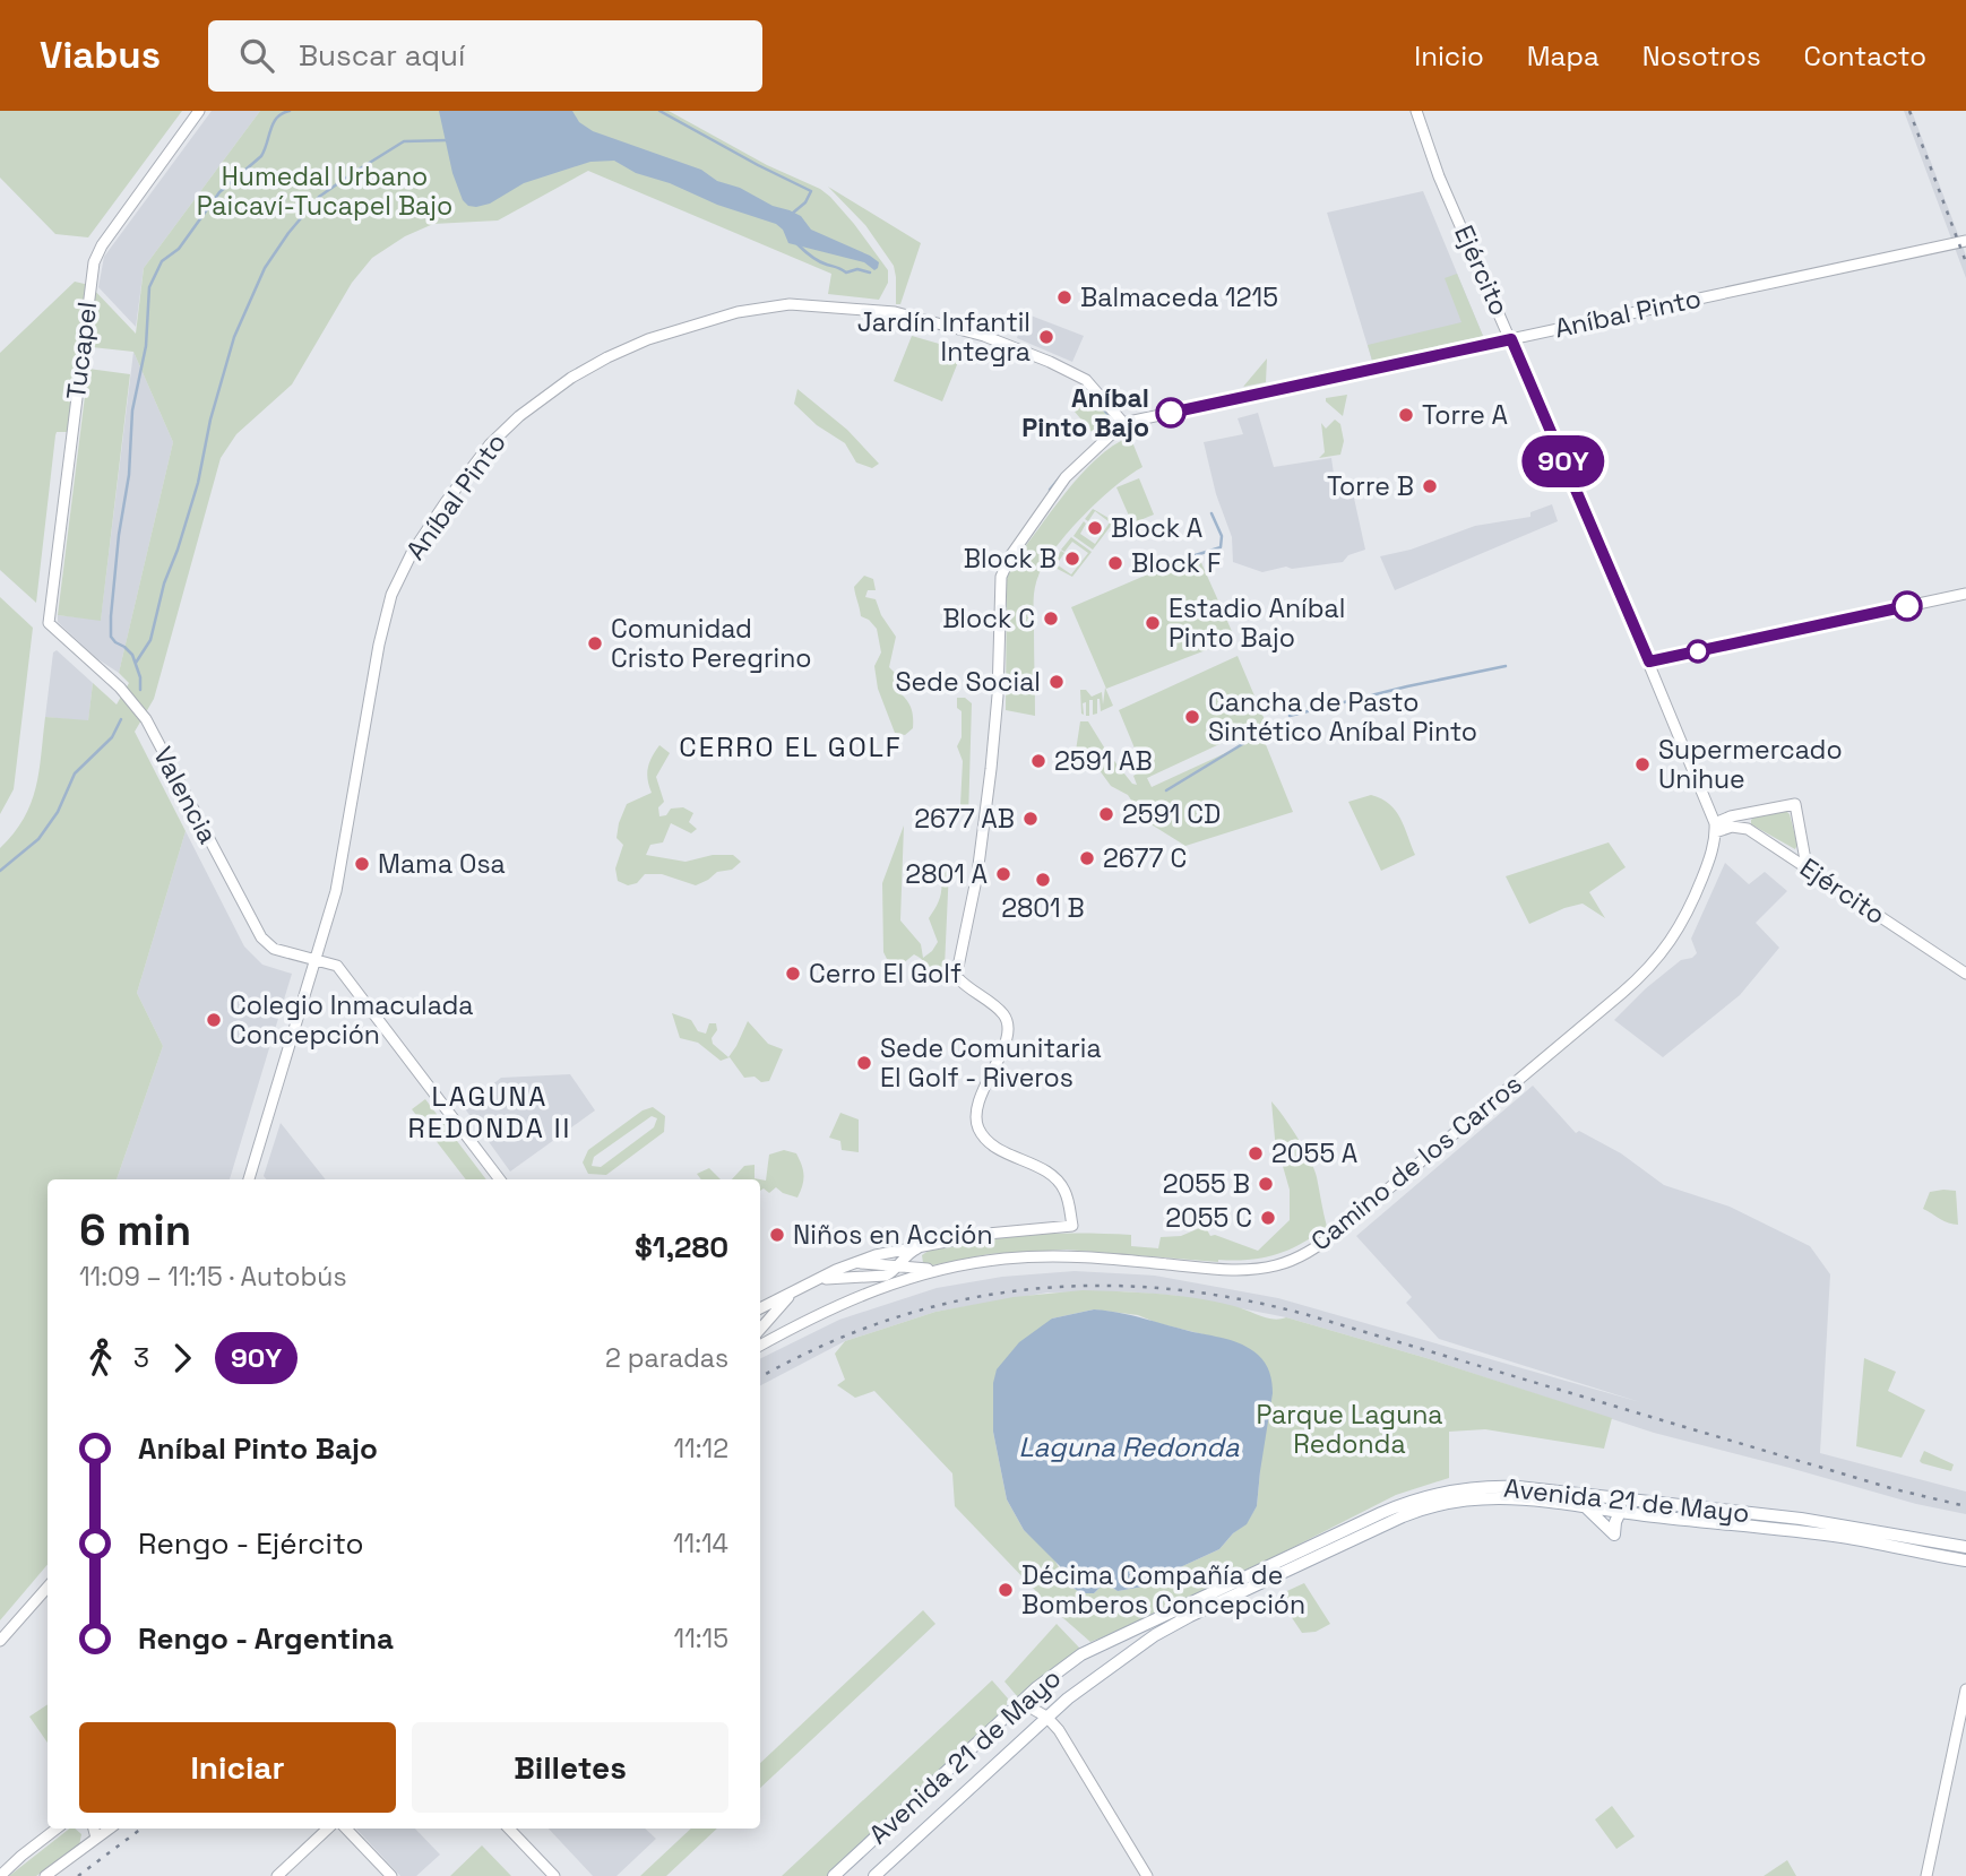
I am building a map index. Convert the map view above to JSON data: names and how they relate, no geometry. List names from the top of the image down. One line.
{"streets":{"main road":["Avenida 21 de Mayo"],"street":["Ejército","Aníbal Pinto","Tucapel","Valencia","Camino de los Carros"]},"crossings":[["Ejército","Aníbal Pinto"],["Ejército","Camino de los Carros"],["Aníbal Pinto","Valencia"],["Tucapel","Valencia"]],"districts":["CERRO EL GOLF","LAGUNA REDONDA II"],"water":["Laguna Redonda"],"parks":["Humedal Urbano Paicaví-Tucapel Bajo","Parque Laguna Redonda"],"places":["Balmaceda 1215","Jardín Infantil Integra","Aníbal Pinto Bajo","Torre A","Torre B","Block A","Block B","Block F","Block C","Estadio Aníbal Pinto Bajo","Comunidad Cristo Peregrino","Sede Social","Cancha de Pasto Sintético Aníbal Pinto","2591 AB","Supermercado Unihue","2591 CD","2677 AB","2677 C","Mama Osa","2801 A","2801 B","Cerro El Golf","Colegio Inmaculada Concepción","Sede Comunitaria El Golf - Riveros","2055 A","2055 B","2055 C","Niños en Acción","Décima Compañía de Bomberos Concepción"],"lines":["bus line 90Y"],"page":{"header":"Viabus","search":"Buscar aquí","nav":["Inicio","Mapa","Nosotros","Contacto"],"on_map":"90Y","heading":["6 min","11:09 – 11:15 · Autobús","$1,280"],"legs":["3","90Y","2 paradas"],"list":[{"name":"Aníbal Pinto Bajo","value":"11:12"},{"name":"Rengo - Ejército","value":"11:14"},{"name":"Rengo - Argentina","value":"11:15"}],"buttons":["Iniciar","Billetes"]}}
